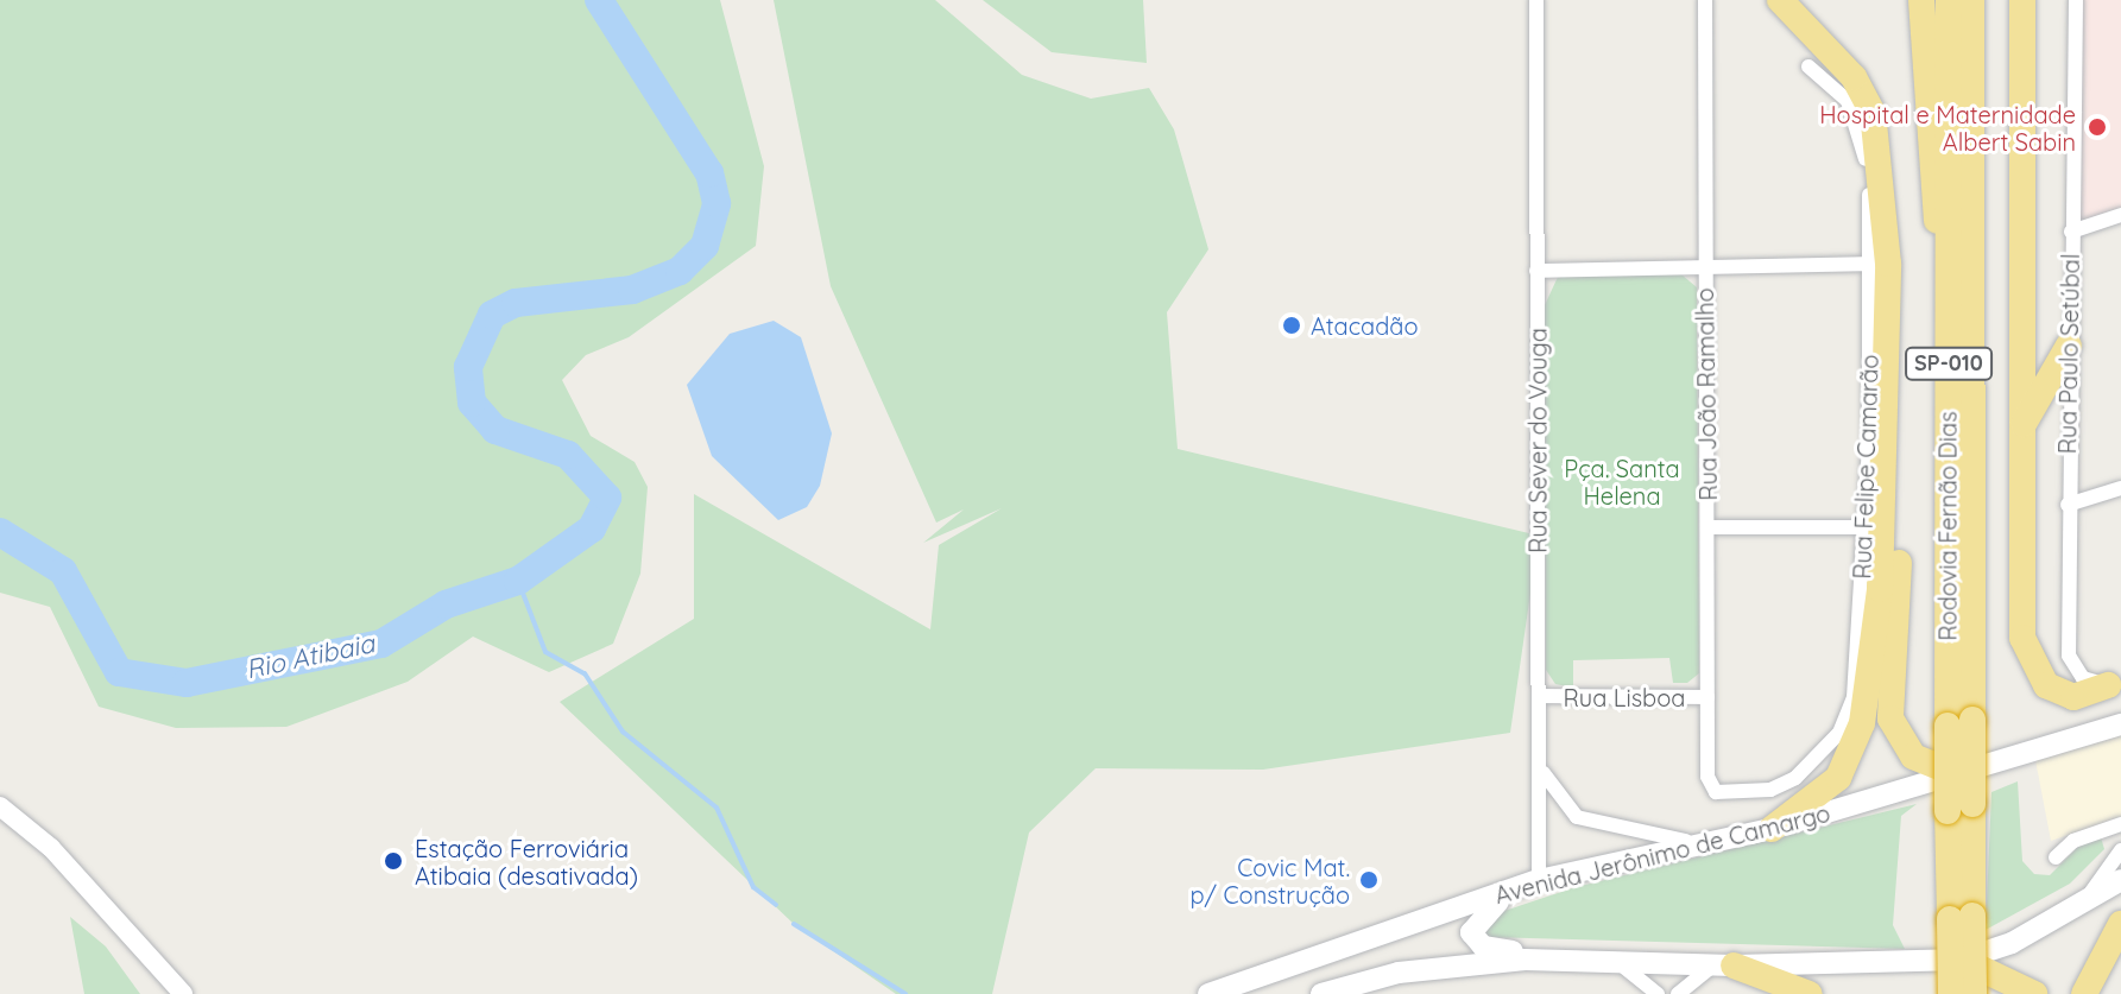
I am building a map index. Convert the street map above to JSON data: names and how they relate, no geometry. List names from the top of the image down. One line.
{"streets":{"highway":["SP-010","Rodovia Fernão Dias"],"main road":["Avenida Jerônimo de Camargo"],"street":["Rua Paulo Setúbal","Rua João Ramalho","Rua Sever do Vouga","Rua Felipe Camarão","Rua Lisboa"]},"crossings":[["Rua João Ramalho","Rua Felipe Camarão"],["Rua João Ramalho","Rua Lisboa"],["Rua Sever do Vouga","Rua Lisboa"],["Rua Sever do Vouga","Avenida Jerônimo de Camargo"]],"water":["Rio Atibaia"],"parks":["Pça. Santa Helena"],"places":["Hospital e Maternidade Albert Sabin","Atacadão","Estação Ferroviária Atibaia (desativada)","Covic Mat. p/ Construção"]}
